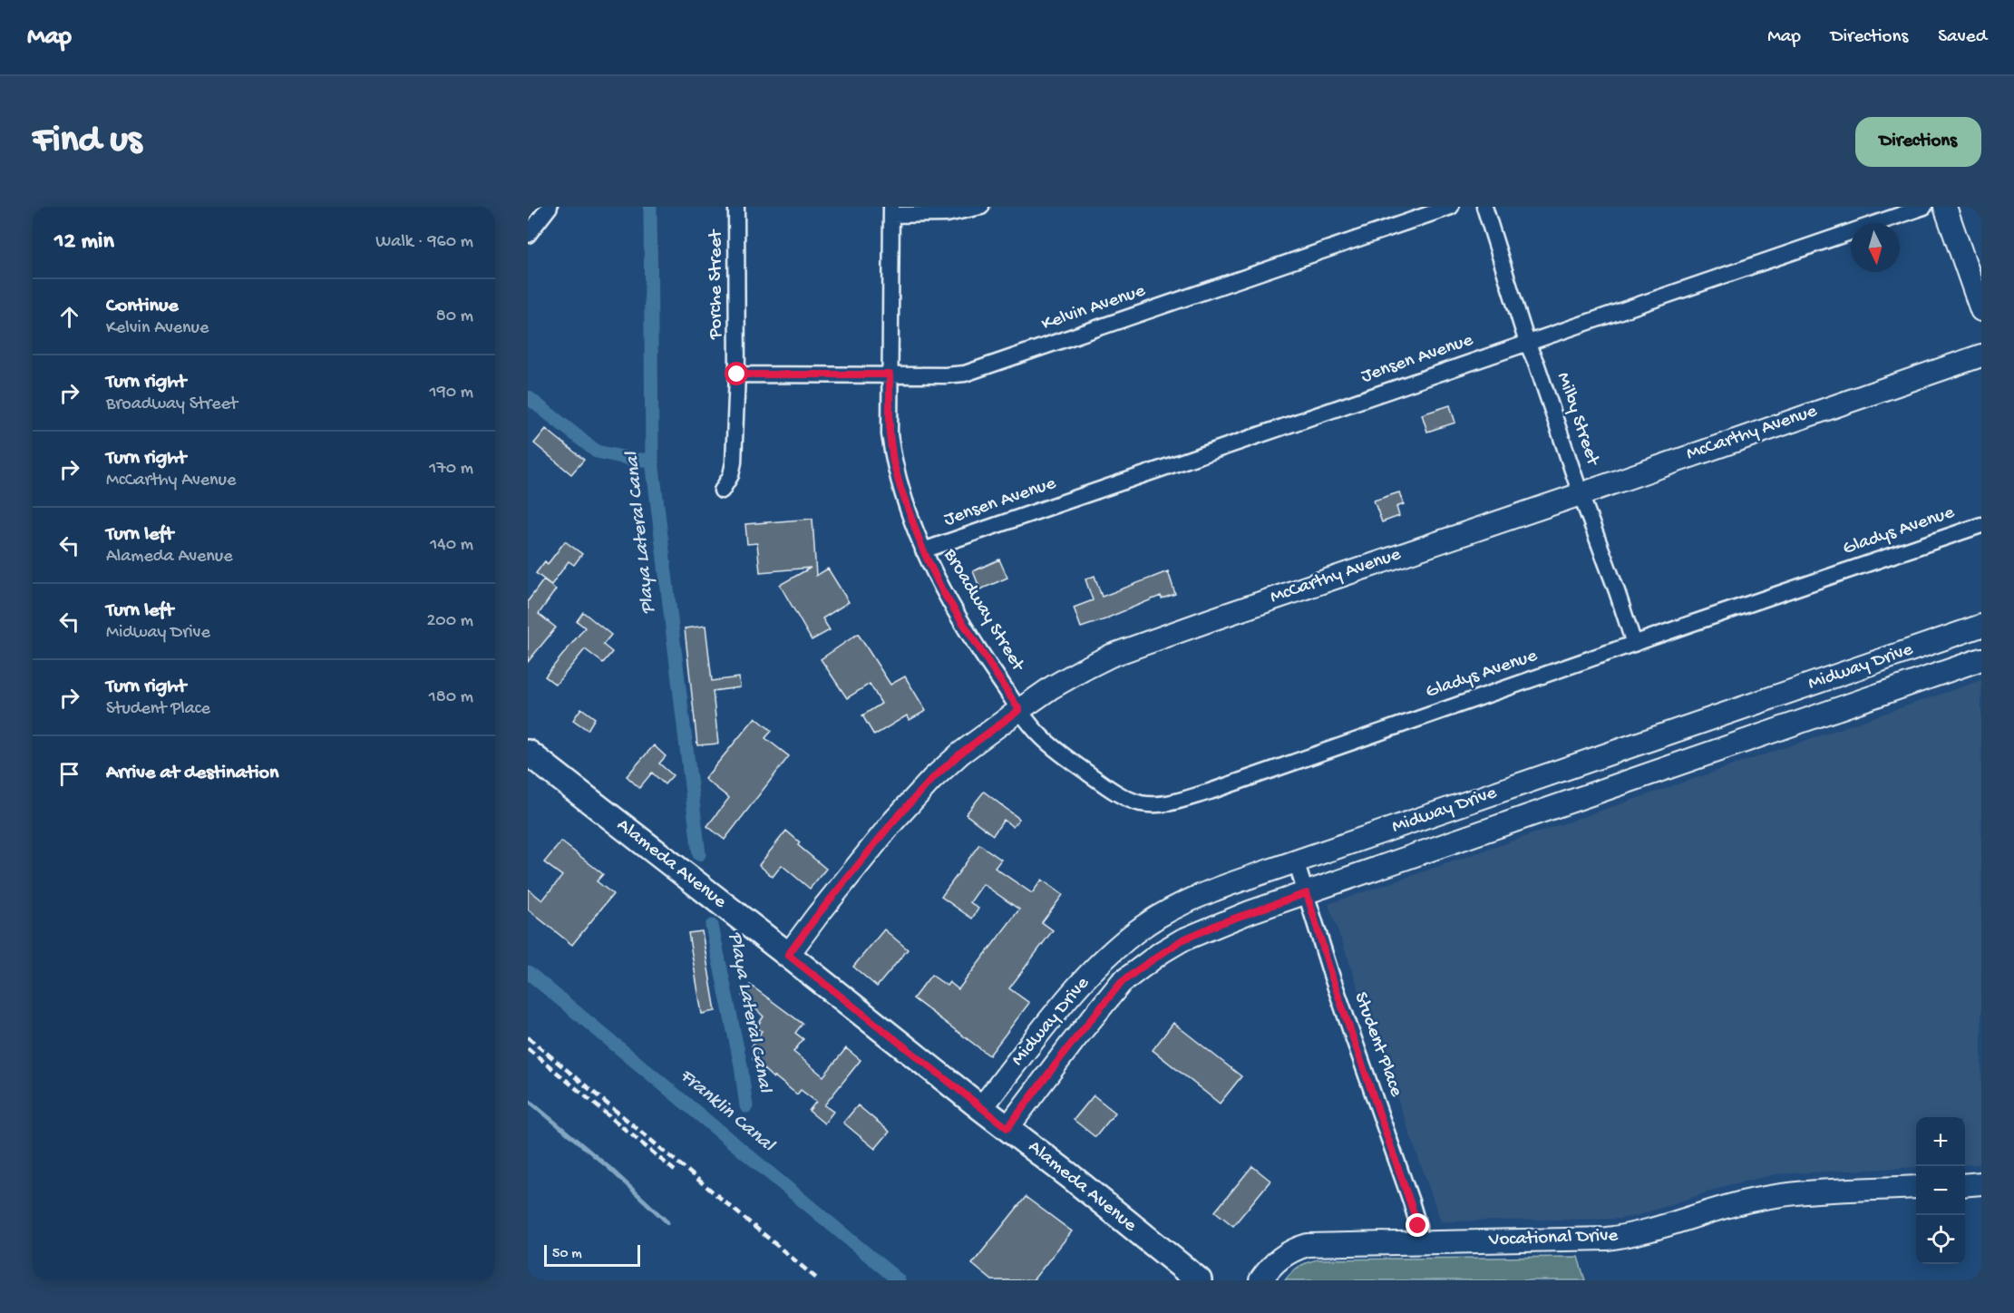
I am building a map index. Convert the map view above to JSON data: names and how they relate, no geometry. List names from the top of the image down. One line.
{"streets":{"main road":["McCarthy Avenue","Midway Drive","Alameda Avenue","Vocational Drive"],"street":["Porche Street","Kelvin Avenue","Jensen Avenue","Milby Street","Gladys Avenue","Broadway Street","Student Place"]},"crossings":[["Porche Street","Kelvin Avenue"],["Kelvin Avenue","Broadway Street"],["Jensen Avenue","Milby Street"],["Jensen Avenue","Broadway Street"],["Milby Street","McCarthy Avenue"],["Milby Street","Gladys Avenue"],["McCarthy Avenue","Gladys Avenue"],["McCarthy Avenue","Broadway Street"],["McCarthy Avenue","Alameda Avenue"],["Gladys Avenue","Broadway Street"],["Midway Drive","Alameda Avenue"],["Midway Drive","Student Place"],["Student Place","Vocational Drive"]],"water":["Playa Lateral Canal","Franklin Canal"],"scale_bar":"50 m","north":"bottom","page":{"header":"Map","nav":["Map","Directions","Saved"],"buttons":"Directions","title":"Find us","heading":["12 min","Walk · 960 m"],"list":[["Continue","Kelvin Avenue","80 m"],["Turn right","Broadway Street","190 m"],["Turn right","McCarthy Avenue","170 m"],["Turn left","Alameda Avenue","140 m"],["Turn left","Midway Drive","200 m"],["Turn right","Student Place","180 m"],"Arrive at destination"],"map_buttons":["+","−"],"scale":"50 m"}}
